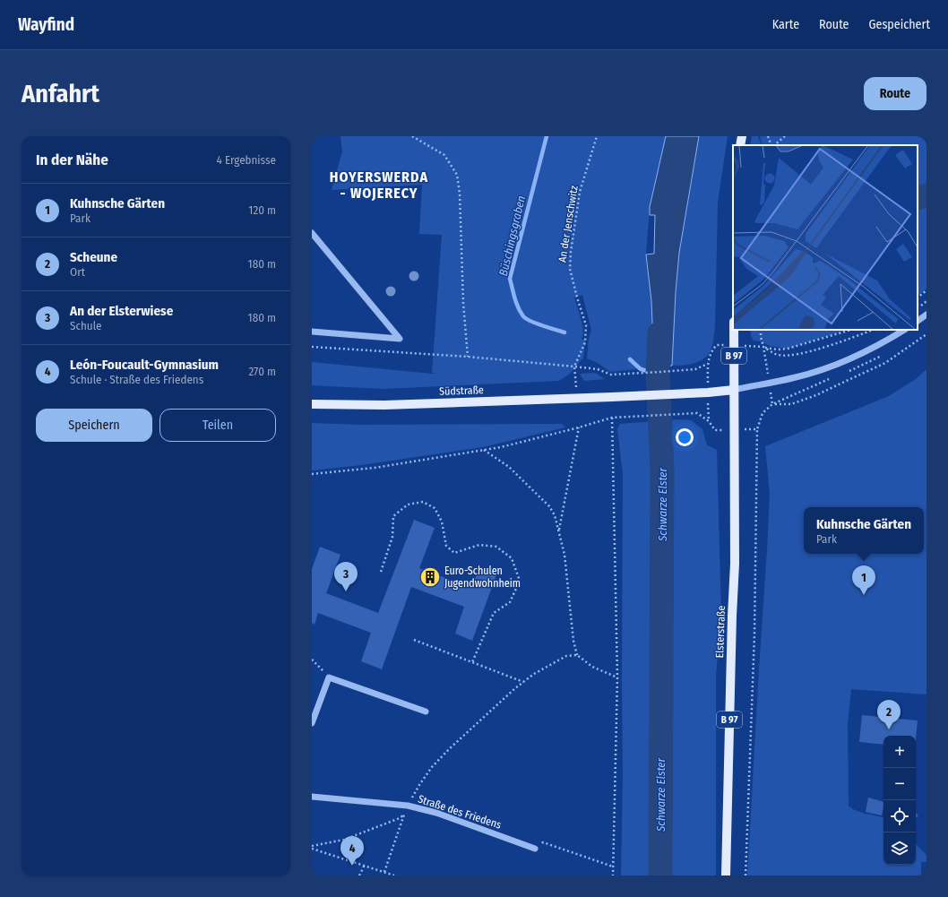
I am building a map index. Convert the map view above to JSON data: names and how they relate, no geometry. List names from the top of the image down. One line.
{"streets":{"main road":["B 97","Südstraße","Elsterstraße"],"street":["Straße des Friedens"],"path":["An der Jenschwitz"]},"crossings":[["An der Jenschwitz","Südstraße"],["B 97","Südstraße"],["B 97","Elsterstraße"],["Südstraße","Elsterstraße"]],"districts":["HOYERSWERDA - WOJERECY"],"water":["Büschingsgraben","Schwarze Elster"],"places":{"building":["Euro-Schulen Jugendwohnheim"]},"page":{"header":"Wayfind","nav":["Karte","Route","Gespeichert"],"buttons":["Route",["Speichern","Teilen"]],"title":"Anfahrt","heading":["In der Nähe","4 Ergebnisse"],"list":[{"mark":"1","name":"Kuhnsche Gärten","note":"Park","value":"120 m"},{"mark":"2","name":"Scheune","note":"Ort","value":"180 m"},{"mark":"3","name":"An der Elsterwiese","note":"Schule","value":"180 m"},{"mark":"4","name":"León-Foucault-Gymnasium","note":"Schule · Straße des Friedens","value":"270 m"}],"popup":["Kuhnsche Gärten","Park"],"pins":["3","1","2","4"],"map_buttons":["+","−"]}}
